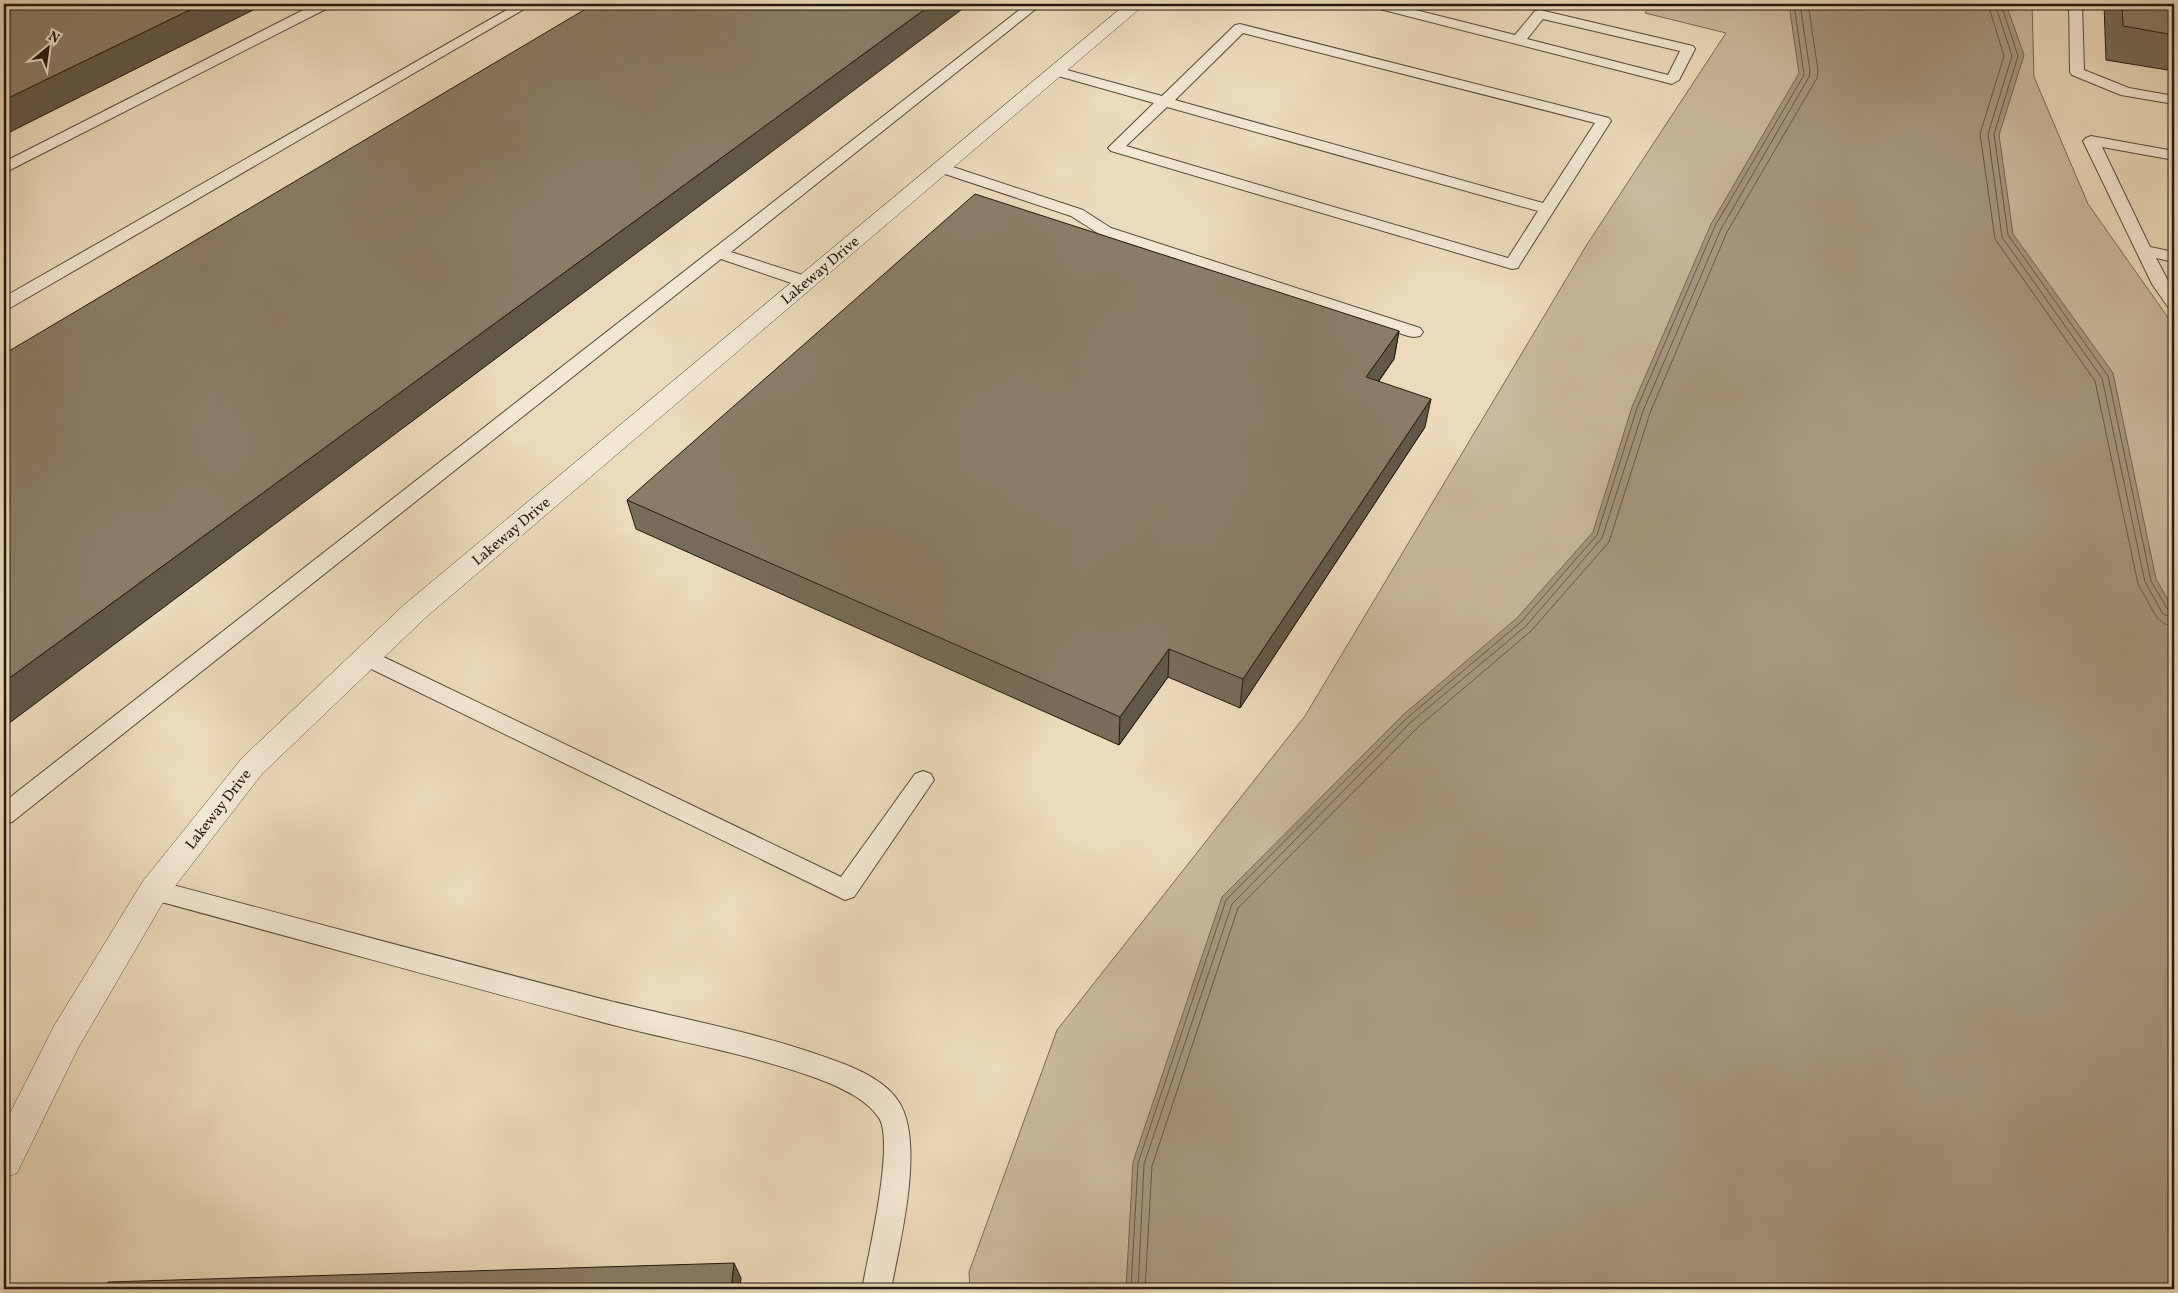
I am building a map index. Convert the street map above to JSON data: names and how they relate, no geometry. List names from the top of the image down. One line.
{"streets":{"street":["Lakeway Drive"]},"north":"top right"}
